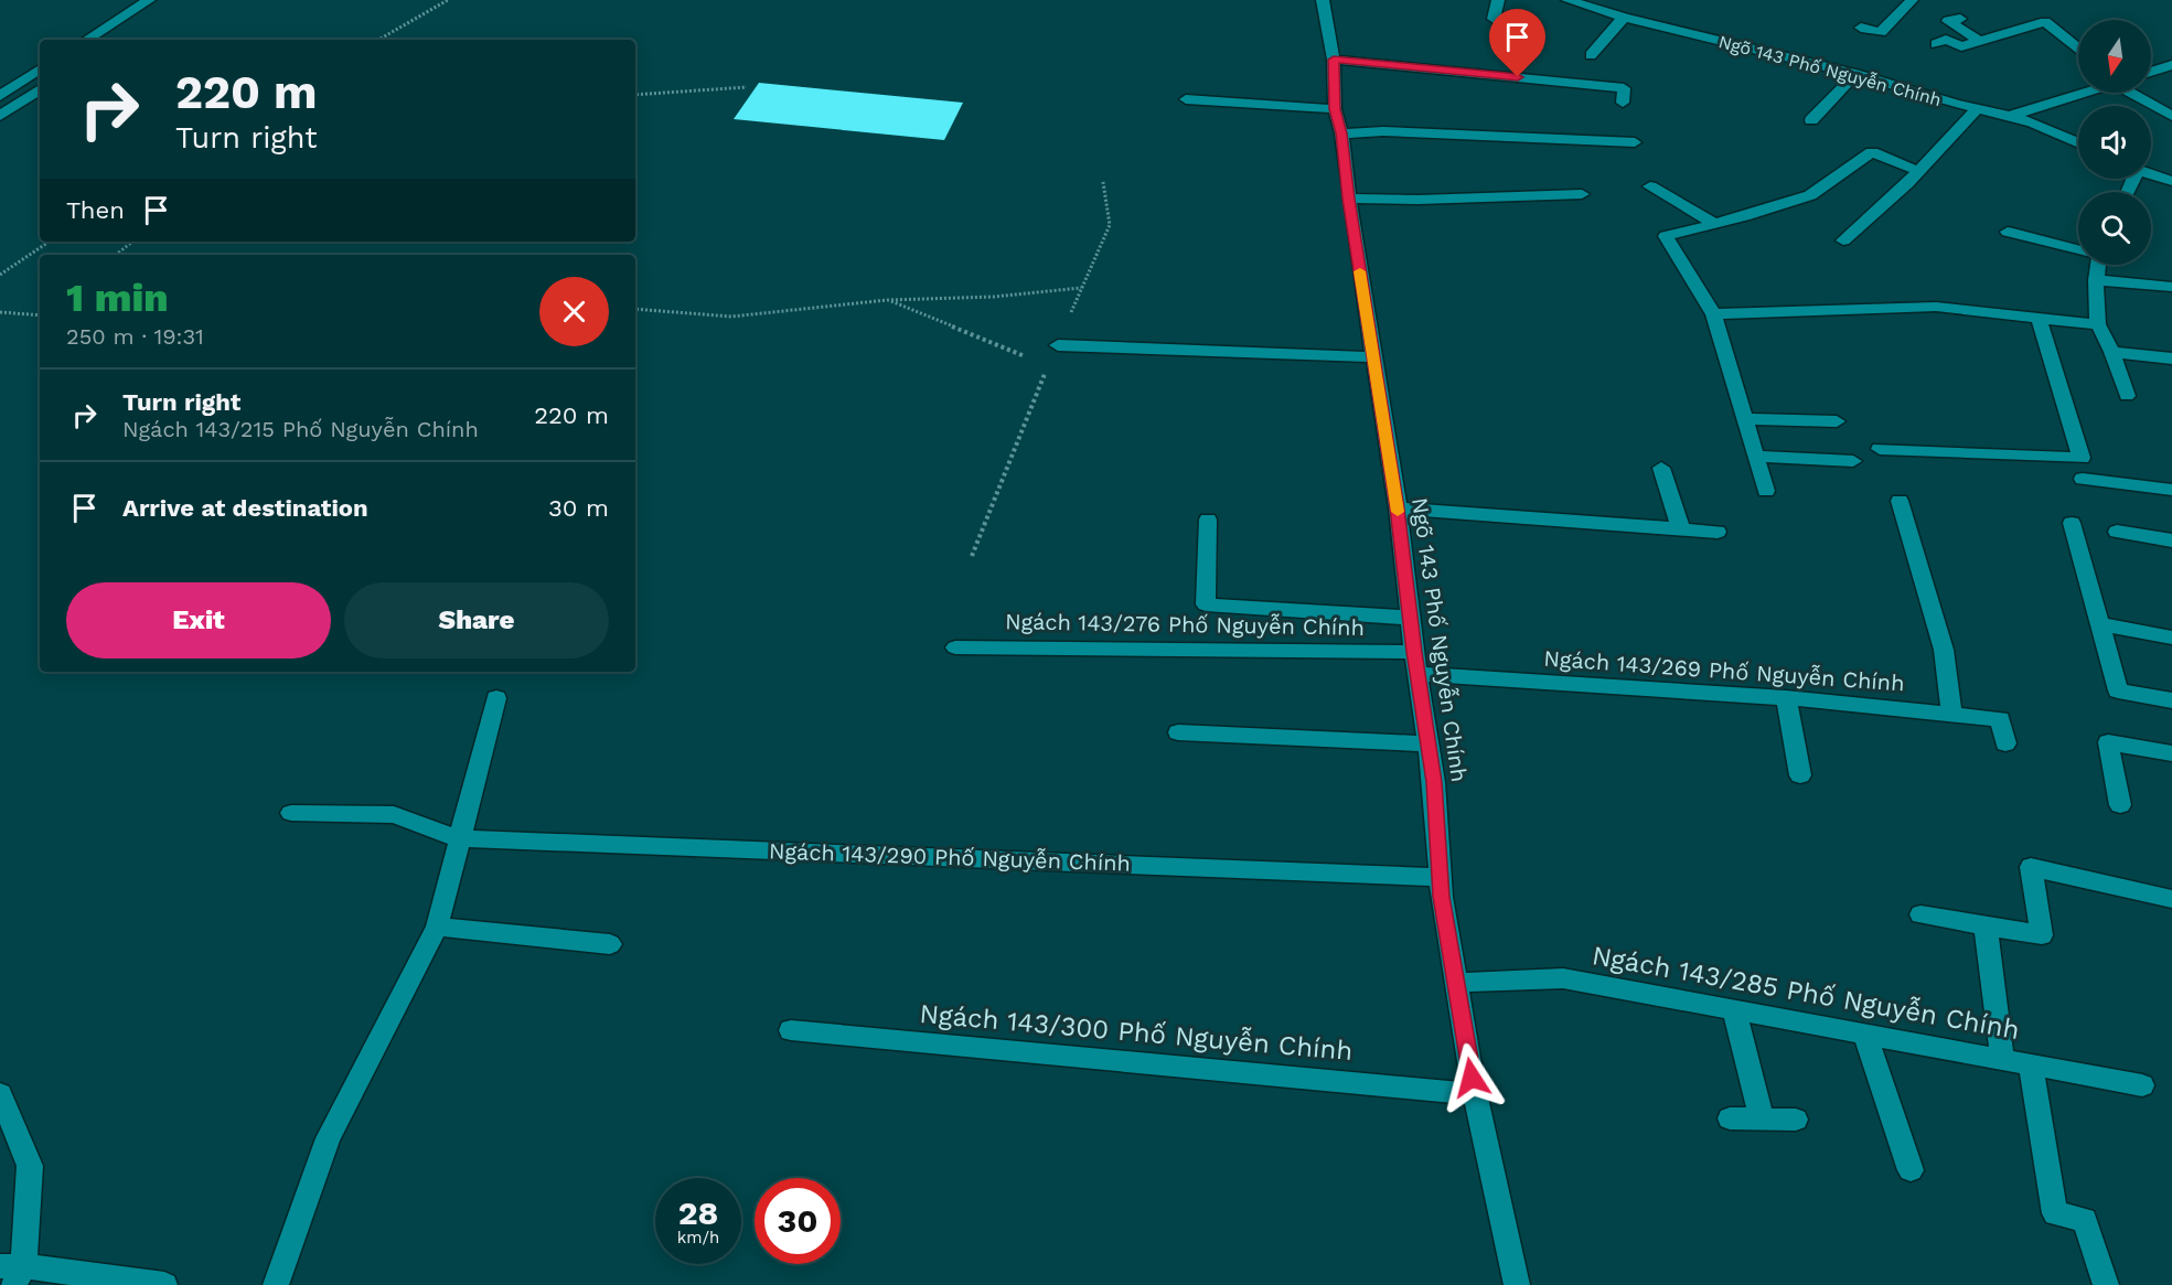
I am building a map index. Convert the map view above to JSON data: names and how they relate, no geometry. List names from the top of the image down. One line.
{"streets":{"street":["Ngõ 143 Phố Nguyễn Chính","Ngách 143/276 Phố Nguyễn Chính","Ngách 143/269 Phố Nguyễn Chính","Ngách 143/290 Phố Nguyễn Chính","Ngách 143/285 Phố Nguyễn Chính","Ngách 143/300 Phố Nguyễn Chính"]},"crossings":[["Ngõ 143 Phố Nguyễn Chính","Ngách 143/276 Phố Nguyễn Chính"],["Ngõ 143 Phố Nguyễn Chính","Ngách 143/269 Phố Nguyễn Chính"],["Ngõ 143 Phố Nguyễn Chính","Ngách 143/290 Phố Nguyễn Chính"],["Ngõ 143 Phố Nguyễn Chính","Ngách 143/285 Phố Nguyễn Chính"],["Ngõ 143 Phố Nguyễn Chính","Ngách 143/300 Phố Nguyễn Chính"]],"north":"bottom","page":{"turn":["220 m","Turn right"],"then":"Then","heading":["1 min","250 m · 19:31"],"list":[{"name":"Turn right","note":"Ngách 143/215 Phố Nguyễn Chính","value":"220 m"},{"name":"Arrive at destination","value":"30 m"}],"buttons":["Exit","Share"],"speed":"28 km/h","limit":"30"}}
